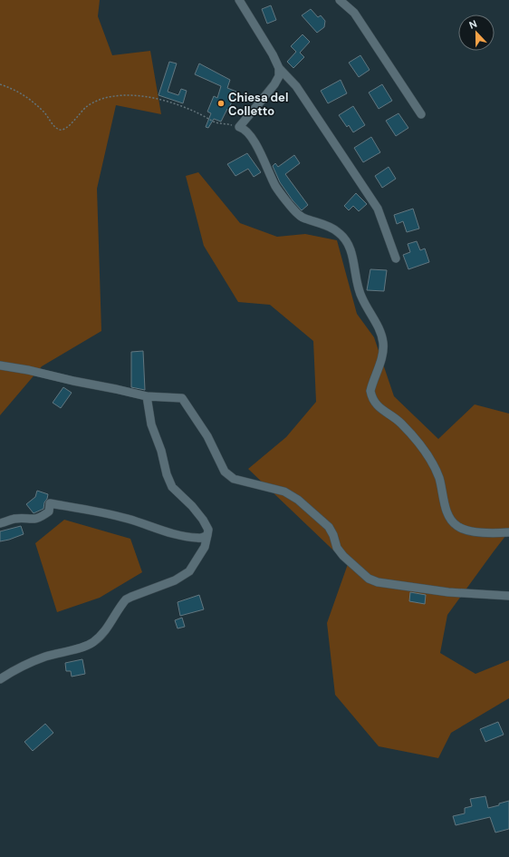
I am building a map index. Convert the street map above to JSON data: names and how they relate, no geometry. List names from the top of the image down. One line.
{"places":["Chiesa del Colletto"],"north":"top"}
